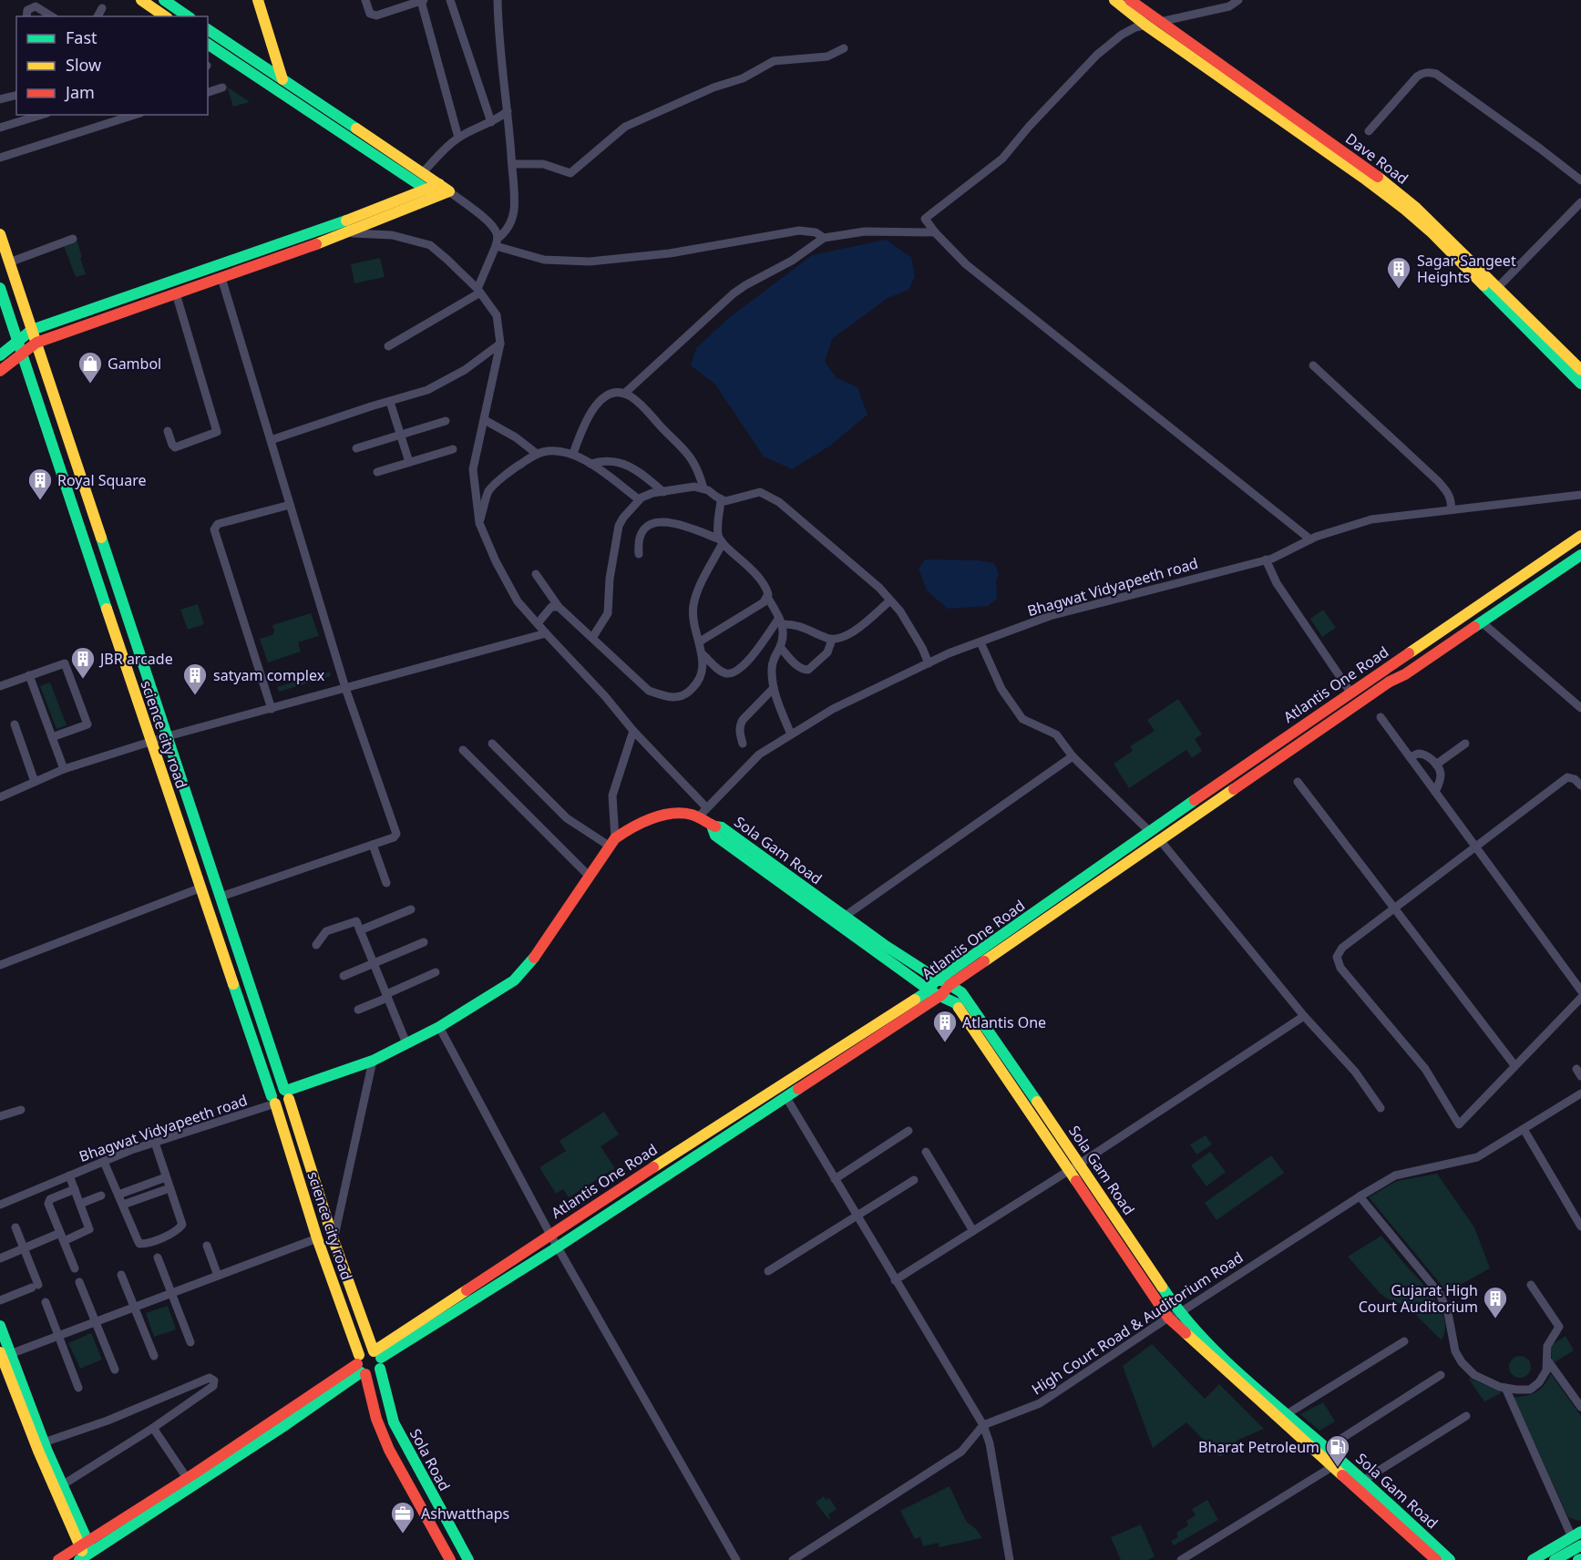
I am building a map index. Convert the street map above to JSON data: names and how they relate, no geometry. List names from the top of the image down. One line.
{"streets":{"street":["Dave Road","Bhagwat Vidyapeeth road","Atlantis One Road","science city road","Sola Gam Road","High Court Road & Auditorium Road","Sola Road"]},"crossings":[["Bhagwat Vidyapeeth road","science city road"],["Bhagwat Vidyapeeth road","Sola Gam Road"],["Atlantis One Road","Sola Gam Road"],["Atlantis One Road","Sola Road"],["science city road","Sola Gam Road"],["science city road","Sola Road"],["Sola Gam Road","High Court Road & Auditorium Road"],["Sola Gam Road","Sola Road"]],"places":{"building":["Sagar Sangeet Heights","Royal Square","JBR arcade","satyam complex","Atlantis One","Gujarat High Court Auditorium"],"shop":["Gambol"],"fuel station":["Bharat Petroleum"],"office":["Ashwatthaps"]},"legend":["Fast","Slow","Jam"]}
